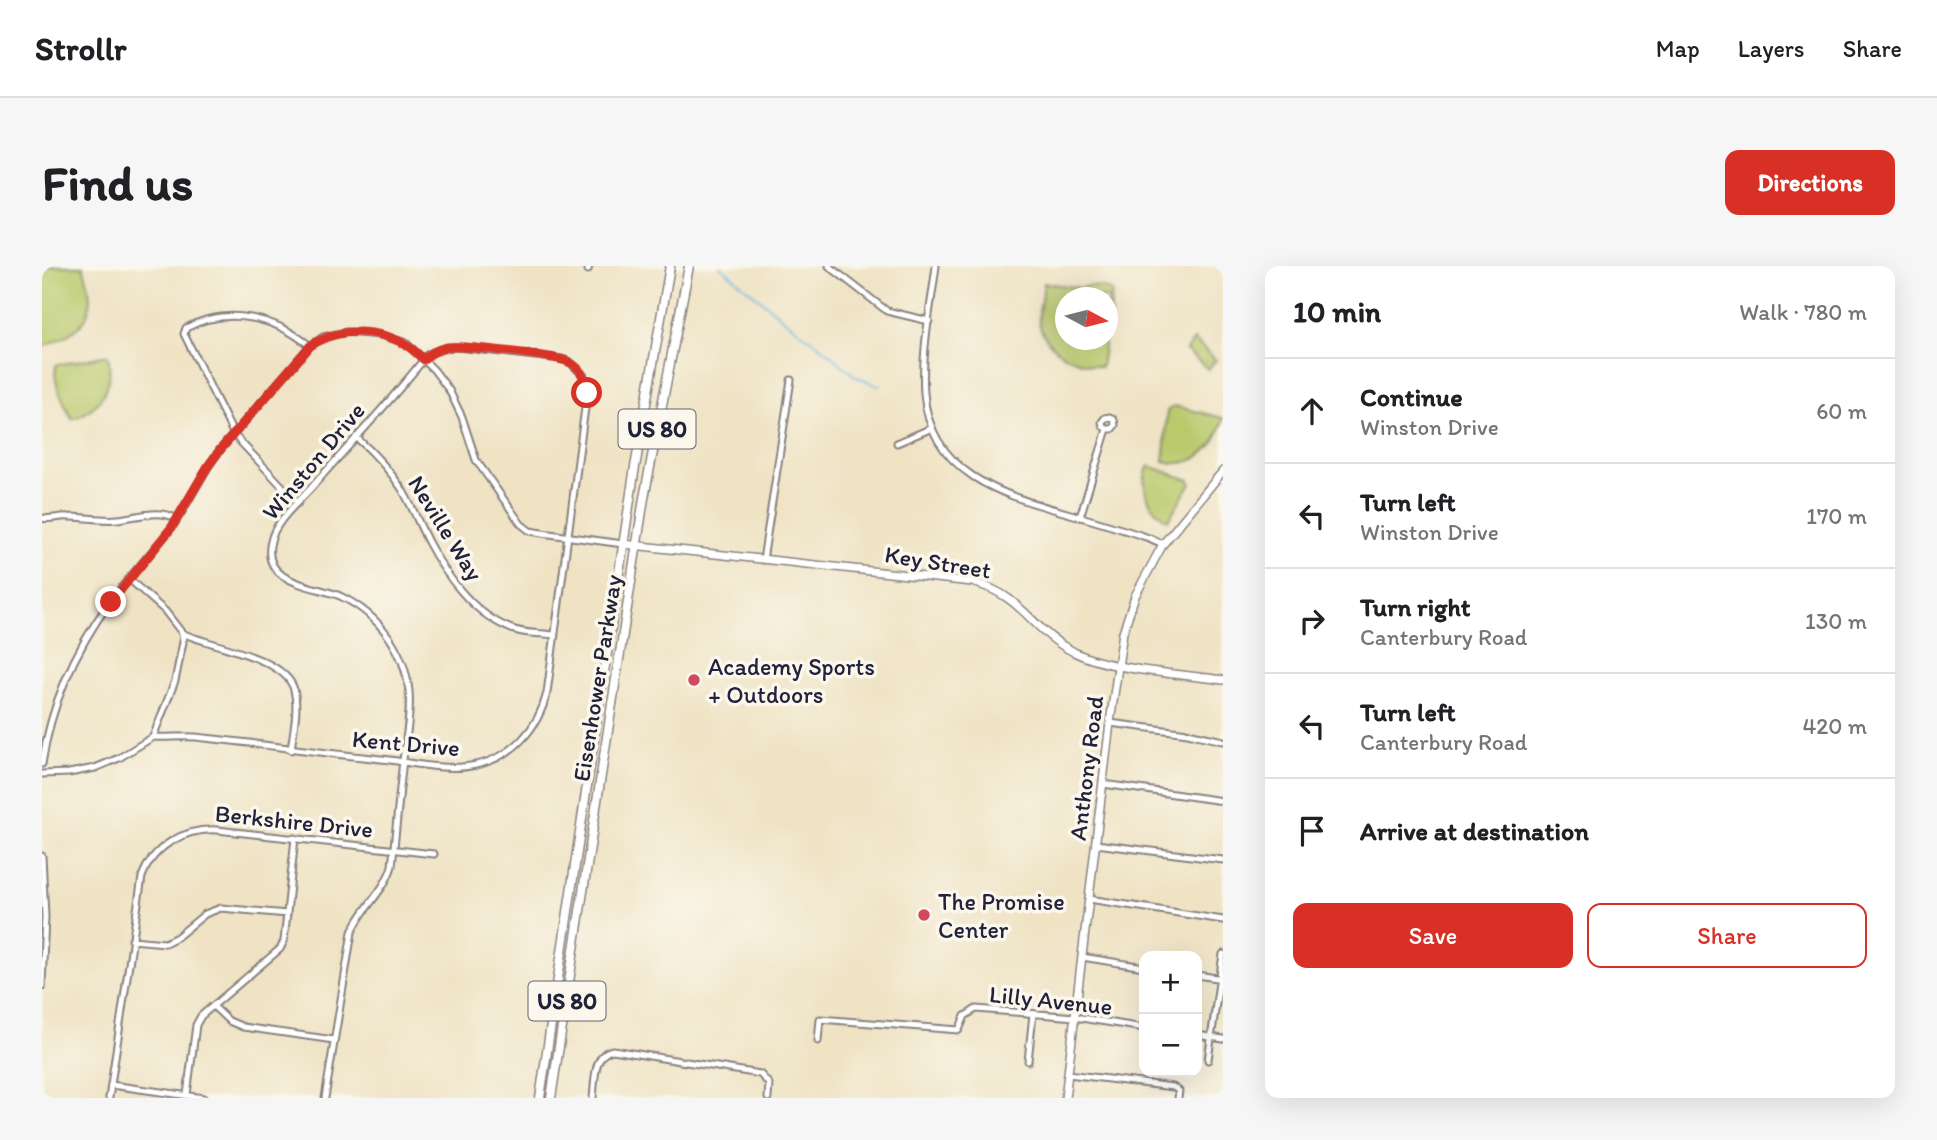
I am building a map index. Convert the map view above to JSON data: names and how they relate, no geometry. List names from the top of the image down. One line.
{"streets":{"main road":["US 80","Eisenhower Parkway"],"street":["Winston Drive","Neville Way","Key Street","Kent Drive","Anthony Road","Berkshire Drive","Lilly Avenue"]},"crossings":[["Winston Drive","Neville Way"],["Winston Drive","Kent Drive"],["Winston Drive","Berkshire Drive"],["Neville Way","Kent Drive"],["Key Street","Eisenhower Parkway"],["Key Street","Anthony Road"],["Anthony Road","Lilly Avenue"]],"places":["Academy Sports + Outdoors","The Promise Center"],"north":"right","page":{"header":"Strollr","nav":["Map","Layers","Share"],"buttons":["Directions",["Save","Share"]],"title":"Find us","heading":["10 min","Walk · 780 m"],"list":[["Continue","Winston Drive","60 m"],["Turn left","Winston Drive","170 m"],["Turn right","Canterbury Road","130 m"],["Turn left","Canterbury Road","420 m"],"Arrive at destination"],"map_buttons":["+","−"]}}
